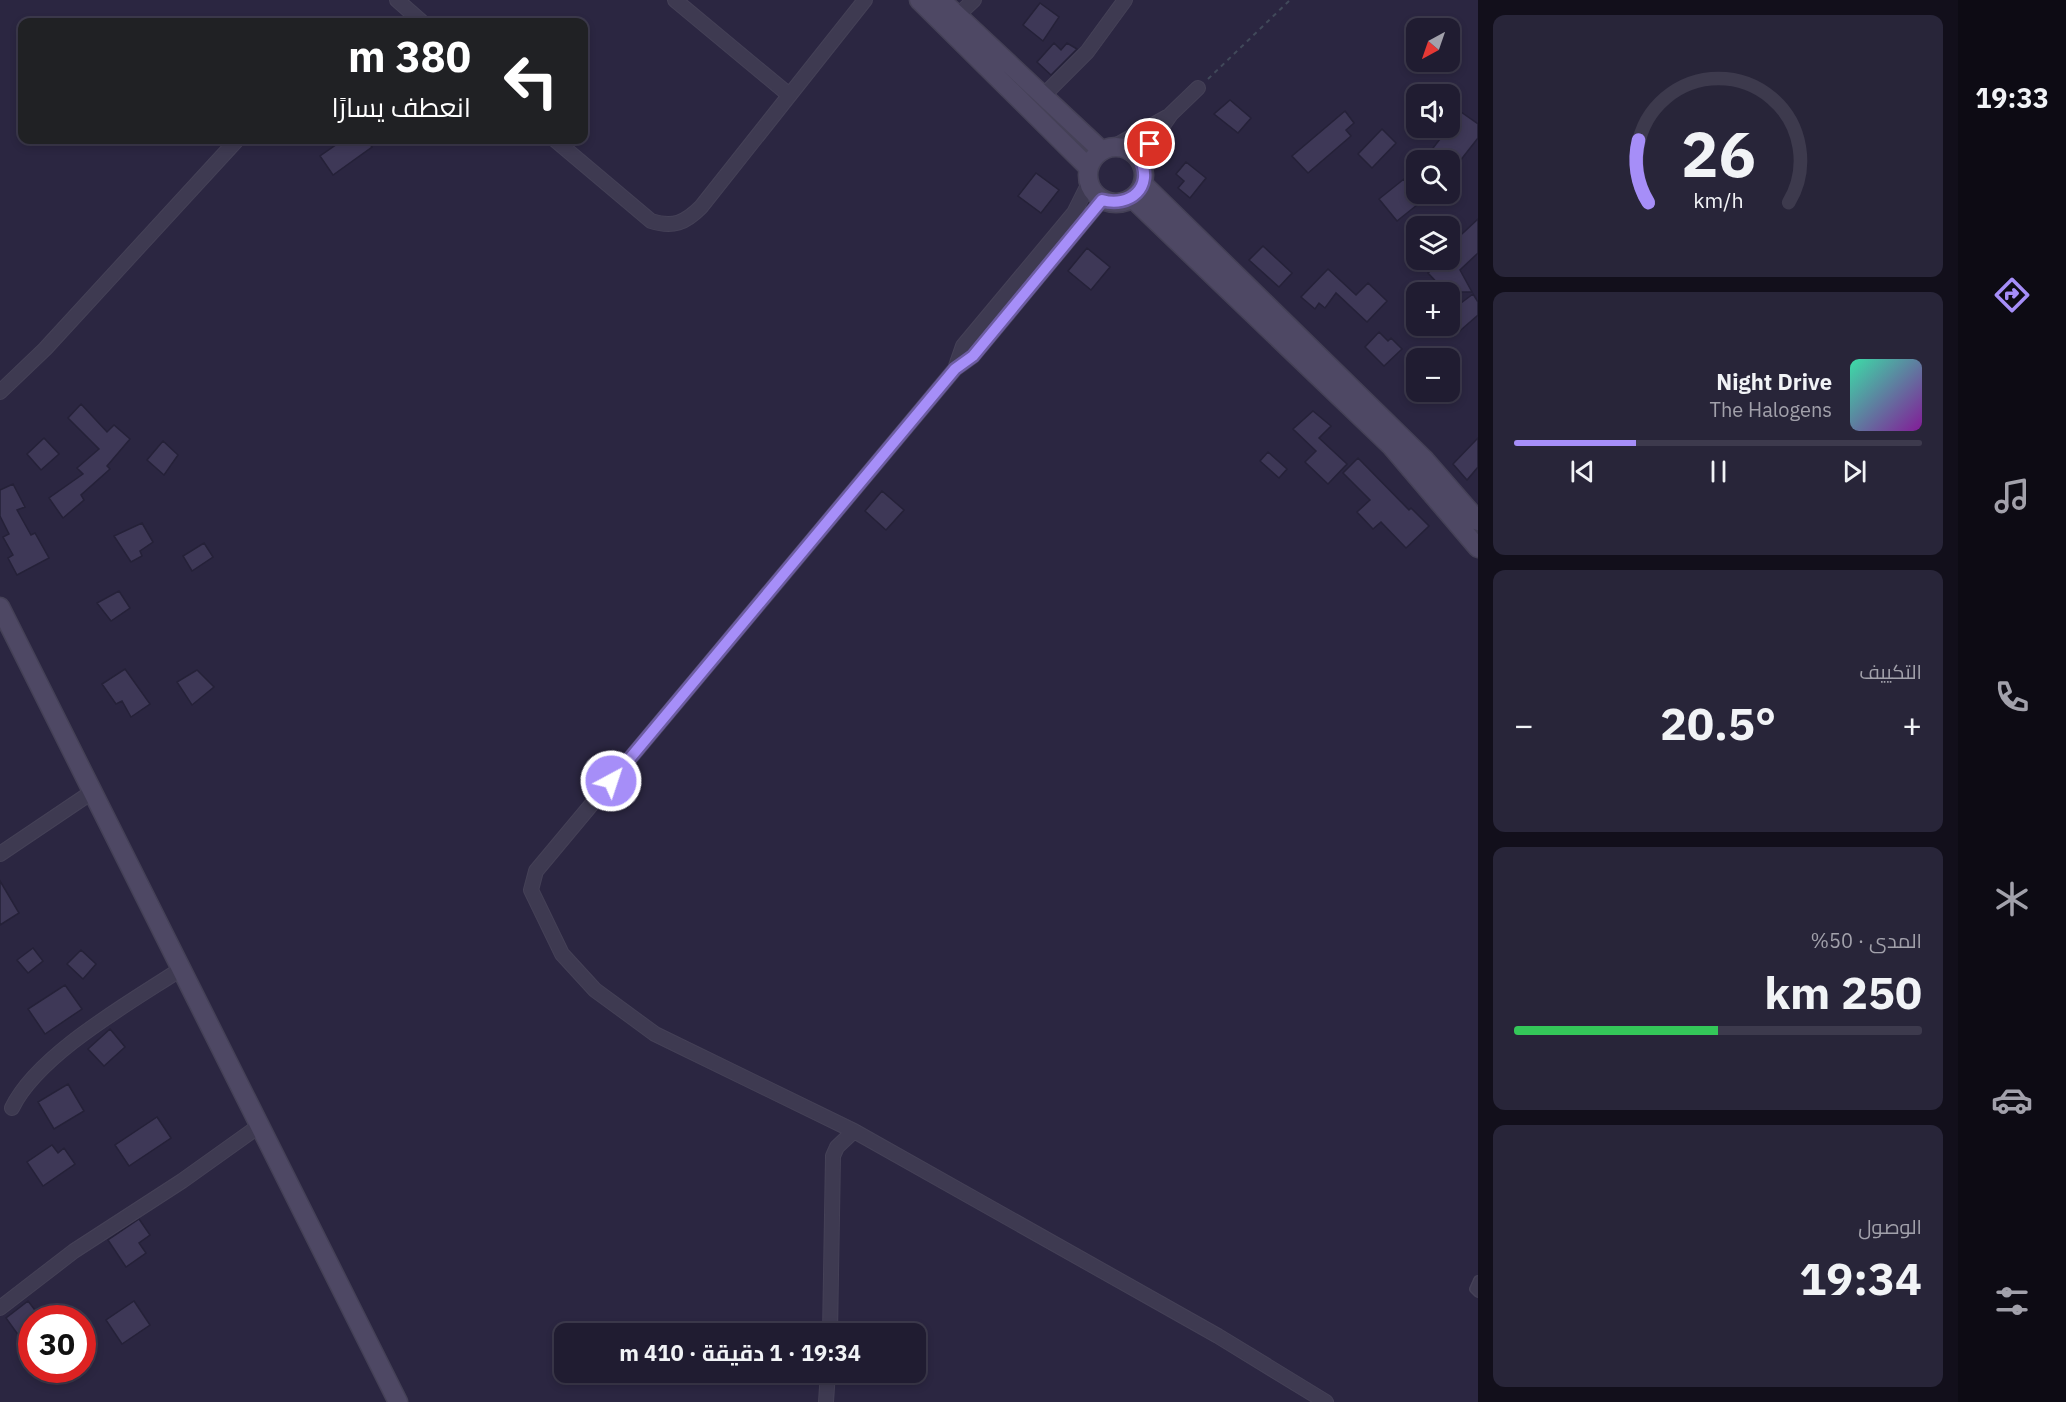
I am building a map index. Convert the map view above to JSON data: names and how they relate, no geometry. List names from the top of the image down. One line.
{"north":"bottom left","page":{"tabs":"19:33","map_buttons":["+","−"],"turn":["380 m","انعطف يسارًا"],"song":["Night Drive","The Halogens"],"tile":["التكييف",["المدى · 50%","250 km"],["الوصول","19:34"]],"heat":["−","20.5°","+"],"limit":"30","trip":"19:34 · 1 دقيقة · 410 m","gauge":["26","km/h"]}}
